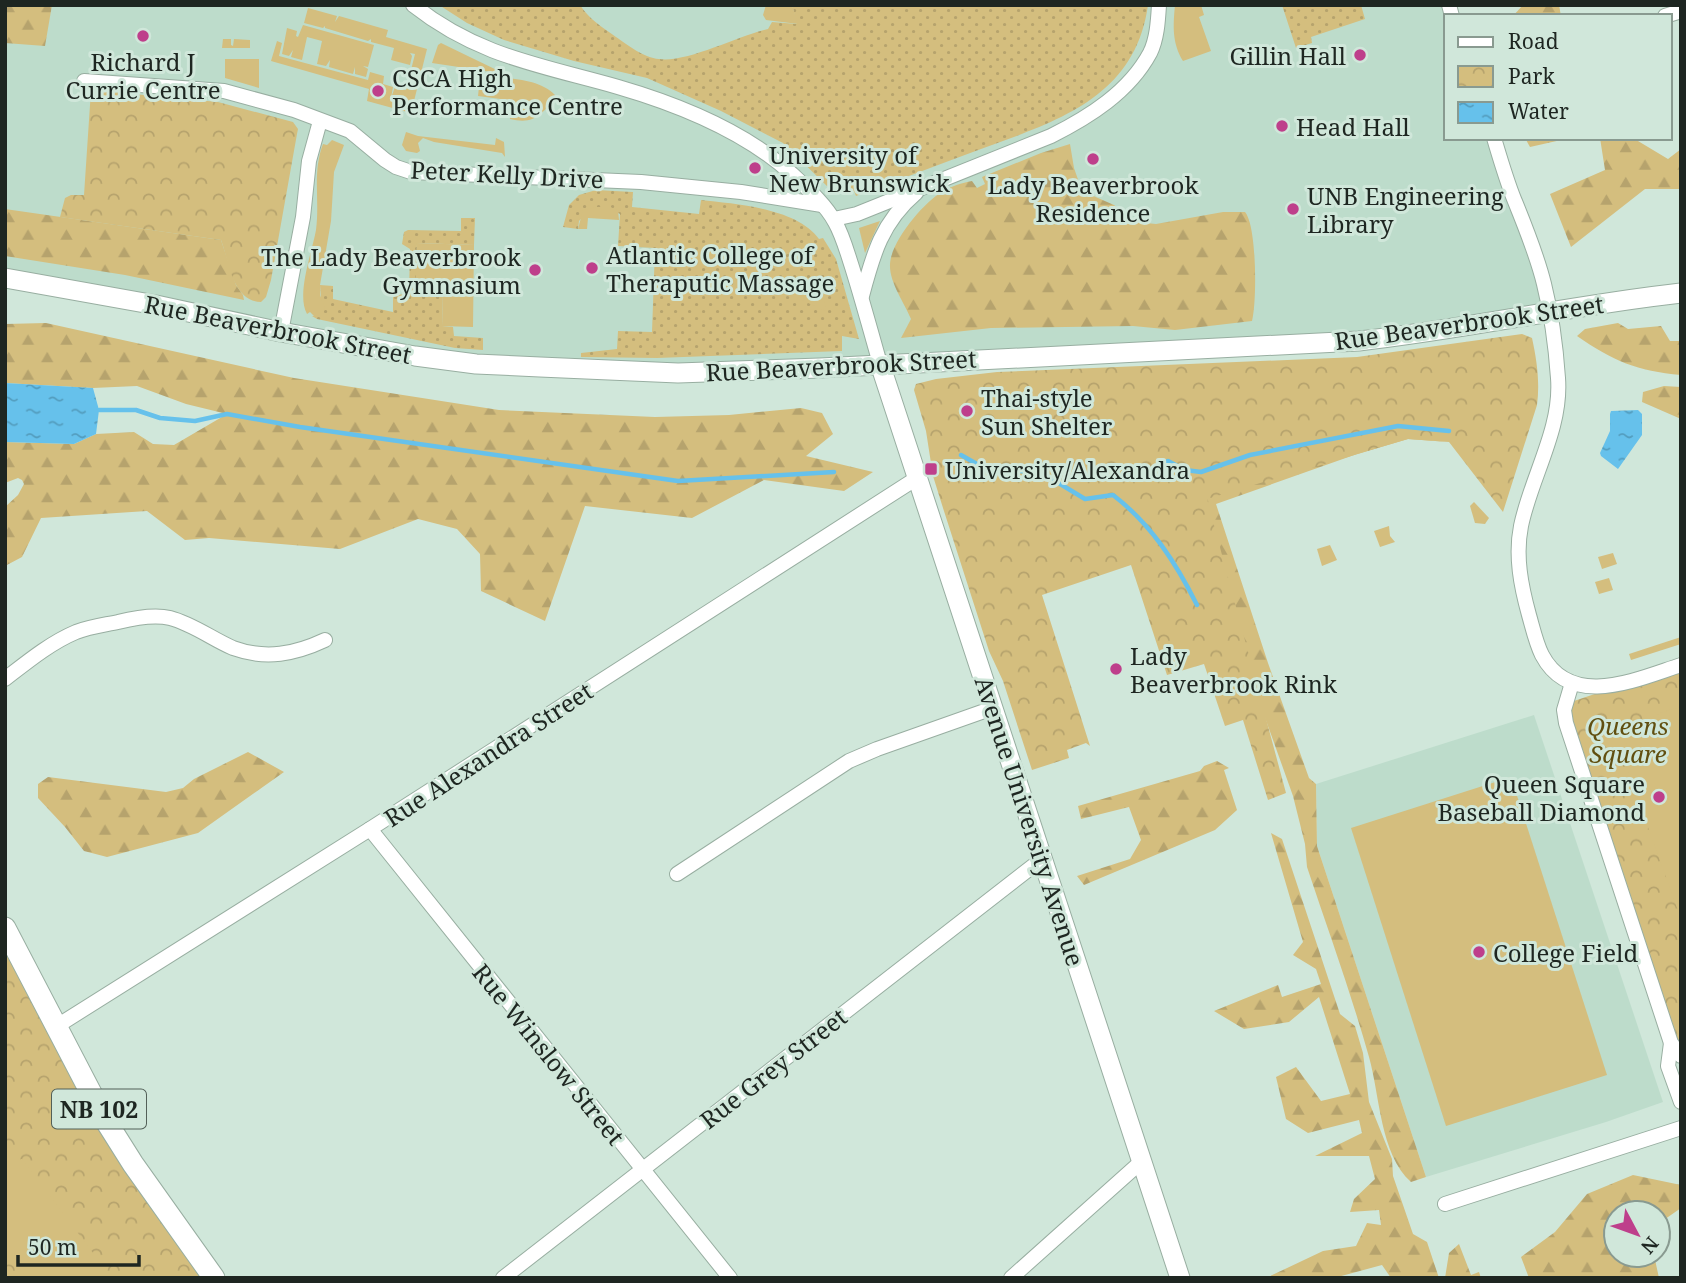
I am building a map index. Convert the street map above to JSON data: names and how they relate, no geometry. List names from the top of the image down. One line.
{"streets":{"main road":["NB 102"],"street":["Peter Kelly Drive","Rue Beaverbrook Street","Rue Alexandra Street","Avenue University Avenue","Rue Winslow Street","Rue Grey Street"]},"crossings":[["Rue Beaverbrook Street","Avenue University Avenue"],["Rue Alexandra Street","Avenue University Avenue"],["Rue Alexandra Street","Rue Winslow Street"],["Rue Alexandra Street","NB 102"],["Avenue University Avenue","Rue Grey Street"],["Rue Winslow Street","Rue Grey Street"]],"parks":["Queens Square"],"places":{"other":["Richard J Currie Centre","Gillin Hall","CSCA High Performance Centre","Head Hall","Lady Beaverbrook Residence","University of New Brunswick","UNB Engineering Library","Atlantic College of Theraputic Massage","The Lady Beaverbrook Gymnasium","Thai-style Sun Shelter","Lady Beaverbrook Rink","Queen Square Baseball Diamond","College Field"],"transit":["University/Alexandra"]},"legend":["Road","Park","Water"],"scale_bar":"50 m","north":"bottom right"}
